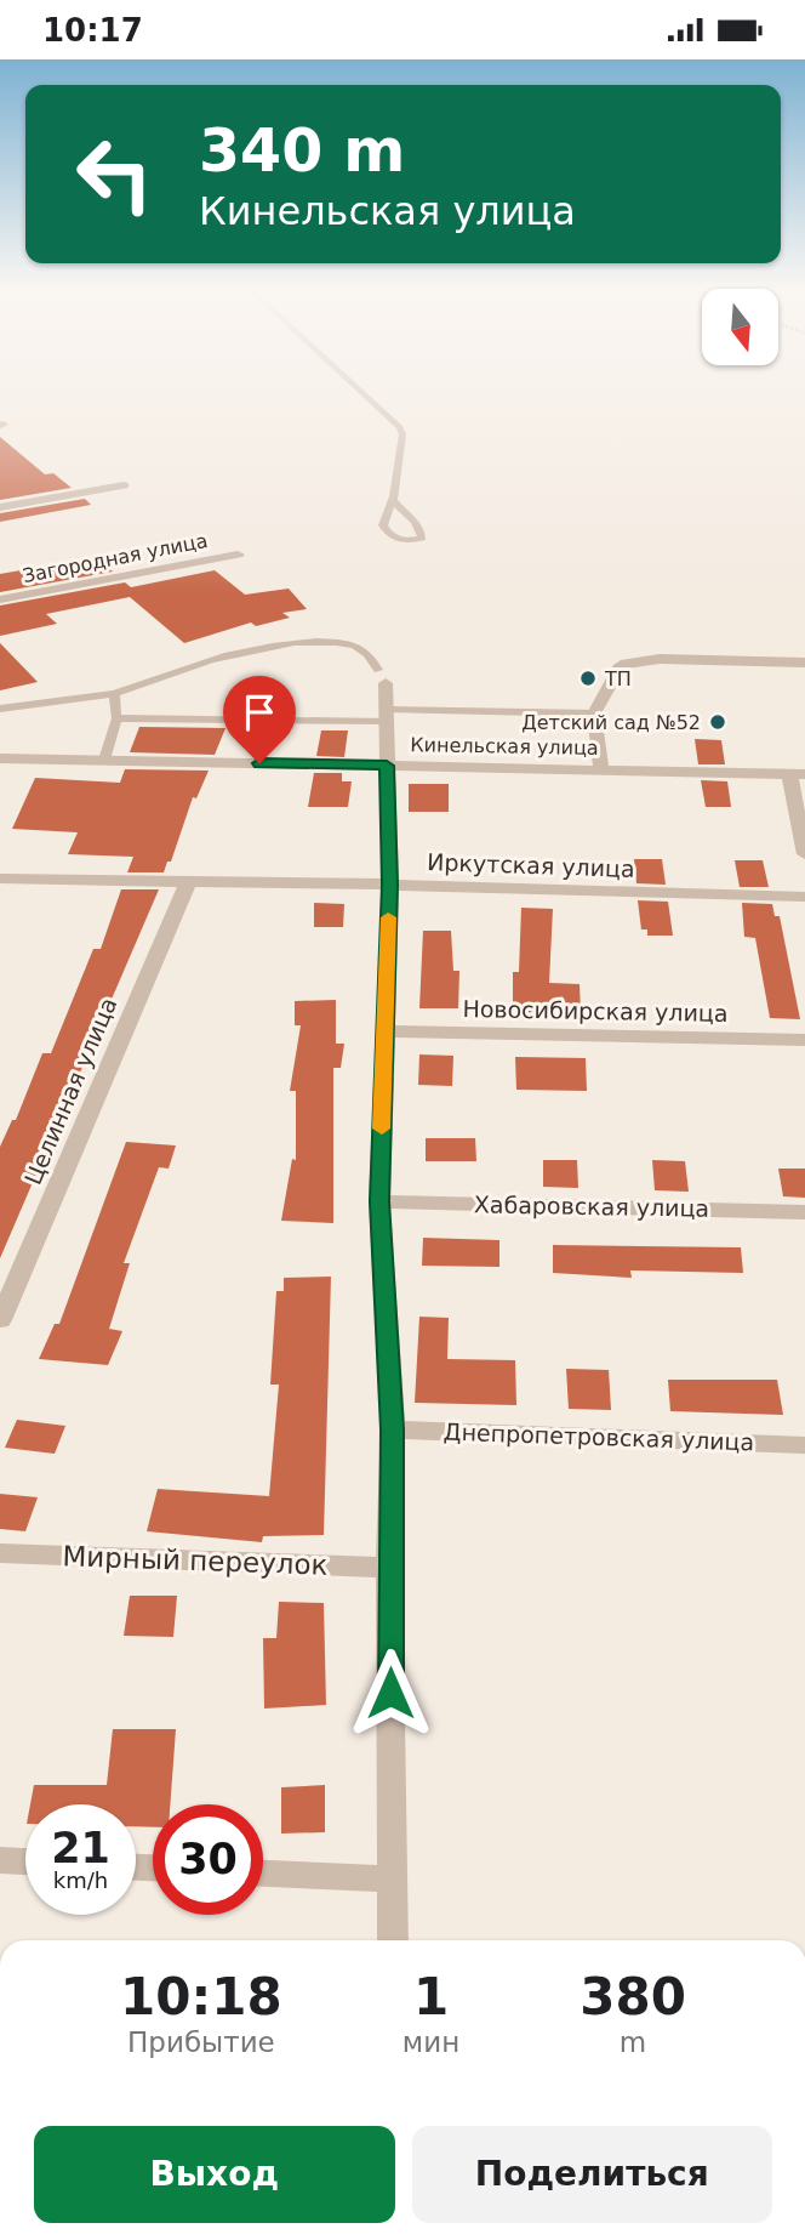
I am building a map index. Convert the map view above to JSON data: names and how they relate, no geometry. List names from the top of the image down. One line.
{"streets":{"street":["Загородная улица","Кинельская улица","Иркутская улица","Новосибирская улица","Целинная улица","Хабаровская улица","Днепропетровская улица","Мирный переулок"]},"crossings":[["Иркутская улица","Целинная улица"]],"places":["ТП","Детский сад №52"],"north":"bottom","page":{"status":"10:17","turn":["340 m","Кинельская улица"],"speed":"21 km/h","limit":"30","eta":["10:18","Прибытие","1","мин","380","m"],"buttons":["Выход","Поделиться"]}}
